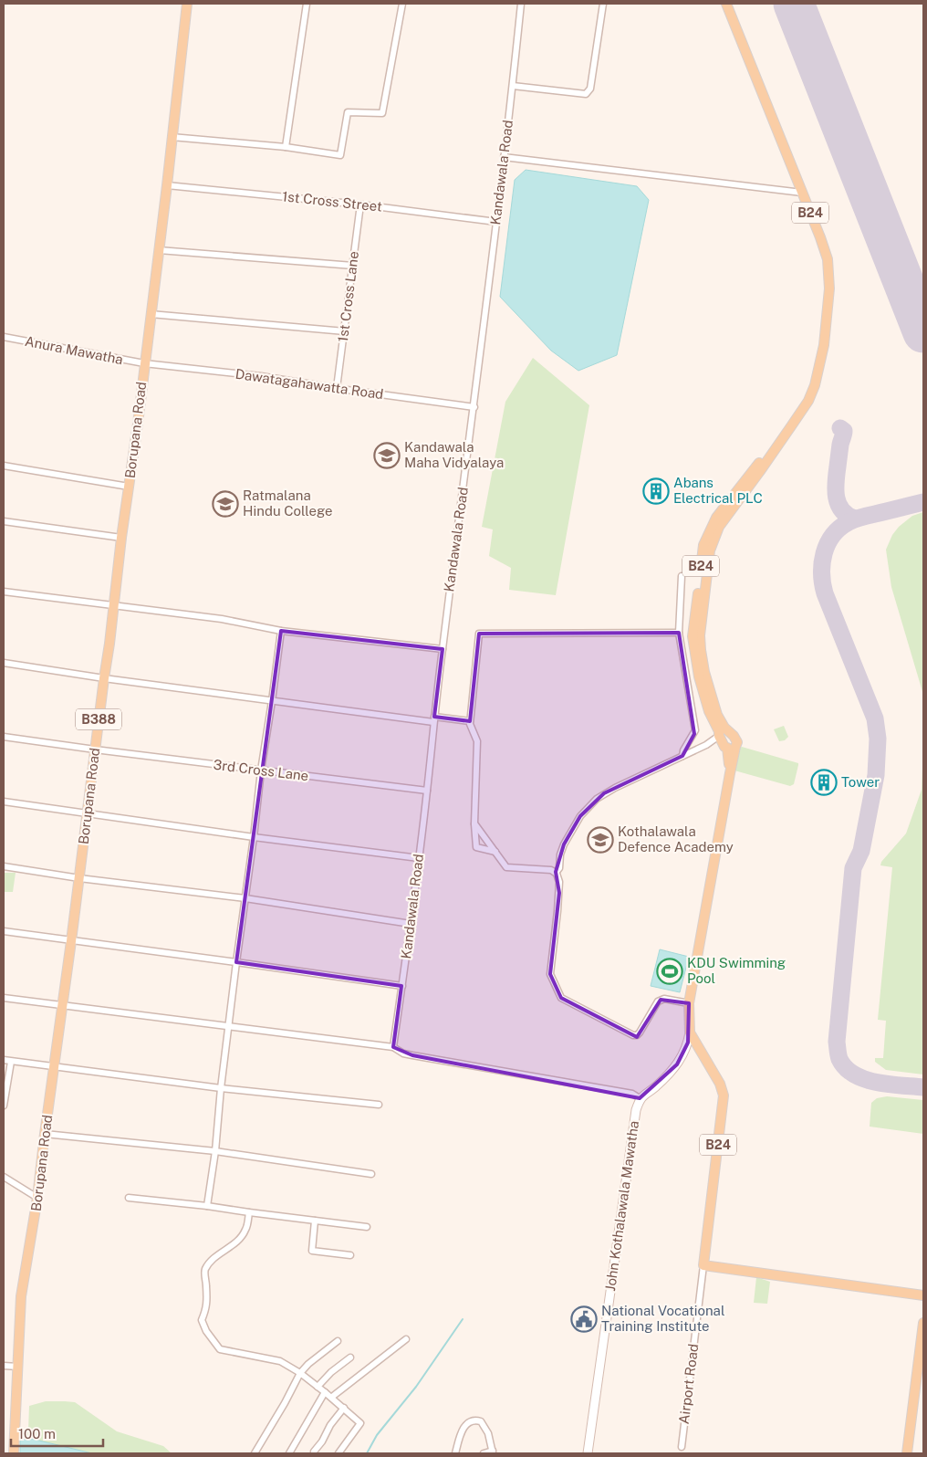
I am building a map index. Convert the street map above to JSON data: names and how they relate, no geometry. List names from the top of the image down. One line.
{"streets":{"main road":["B24","Borupana Road","B388"],"street":["Kandawala Road","1st Cross Street","1st Cross Lane","Anura Mawatha","Dawatagahawatta Road","3rd Cross Lane","John Kothalawala Mawatha","Airport Road"]},"crossings":[["Kandawala Road","1st Cross Street"],["Kandawala Road","Dawatagahawatta Road"],["Kandawala Road","3rd Cross Lane"],["1st Cross Street","1st Cross Lane"],["1st Cross Street","Borupana Road"],["B24","Airport Road"],["1st Cross Lane","Dawatagahawatta Road"],["Anura Mawatha","Dawatagahawatta Road"],["Anura Mawatha","Borupana Road"],["Dawatagahawatta Road","Borupana Road"],["Borupana Road","3rd Cross Lane"]],"places":{"school or university":["Kandawala Maha Vidyalaya","Ratmalana Hindu College","Kothalawala Defence Academy"],"building":["Abans Electrical PLC","Tower"],"sports":["KDU Swimming Pool"],"public building":["National Vocational Training Institute"]},"scale_bar":"100 m"}
